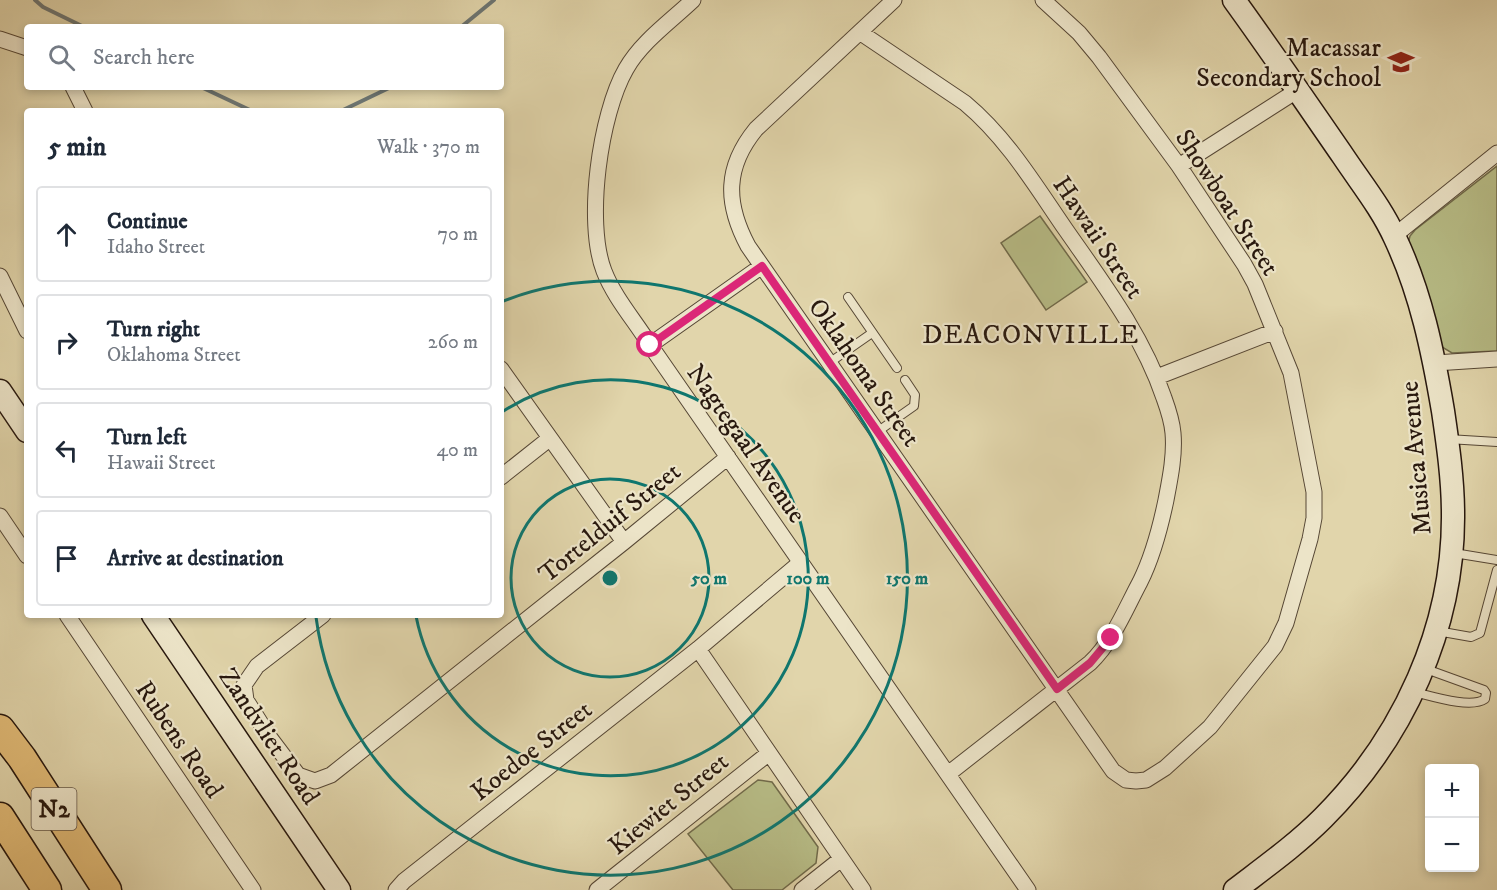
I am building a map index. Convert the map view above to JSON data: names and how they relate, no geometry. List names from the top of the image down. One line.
{"streets":{"highway":["N2"],"street":["Showboat Street","Hawaii Street","Oklahoma Street","Nagtegaal Avenue","Musica Avenue","Tortelduif Street","Zandvliet Road","Rubens Road","Koedoe Street","Kiewiet Street"]},"crossings":[["Showboat Street","Oklahoma Street"],["Hawaii Street","Oklahoma Street"],["Hawaii Street","Nagtegaal Avenue"],["Nagtegaal Avenue","Tortelduif Street"],["Nagtegaal Avenue","Koedoe Street"]],"districts":["DEACONVILLE"],"places":{"school or university":["Macassar Secondary School"]},"page":{"search":"Search here","heading":["5 min","Walk · 370 m"],"list":[["Continue","Idaho Street","70 m"],["Turn right","Oklahoma Street","260 m"],["Turn left","Hawaii Street","40 m"],"Arrive at destination"],"map_buttons":["+","−"]},"rings":["50 m","100 m","150 m"]}
